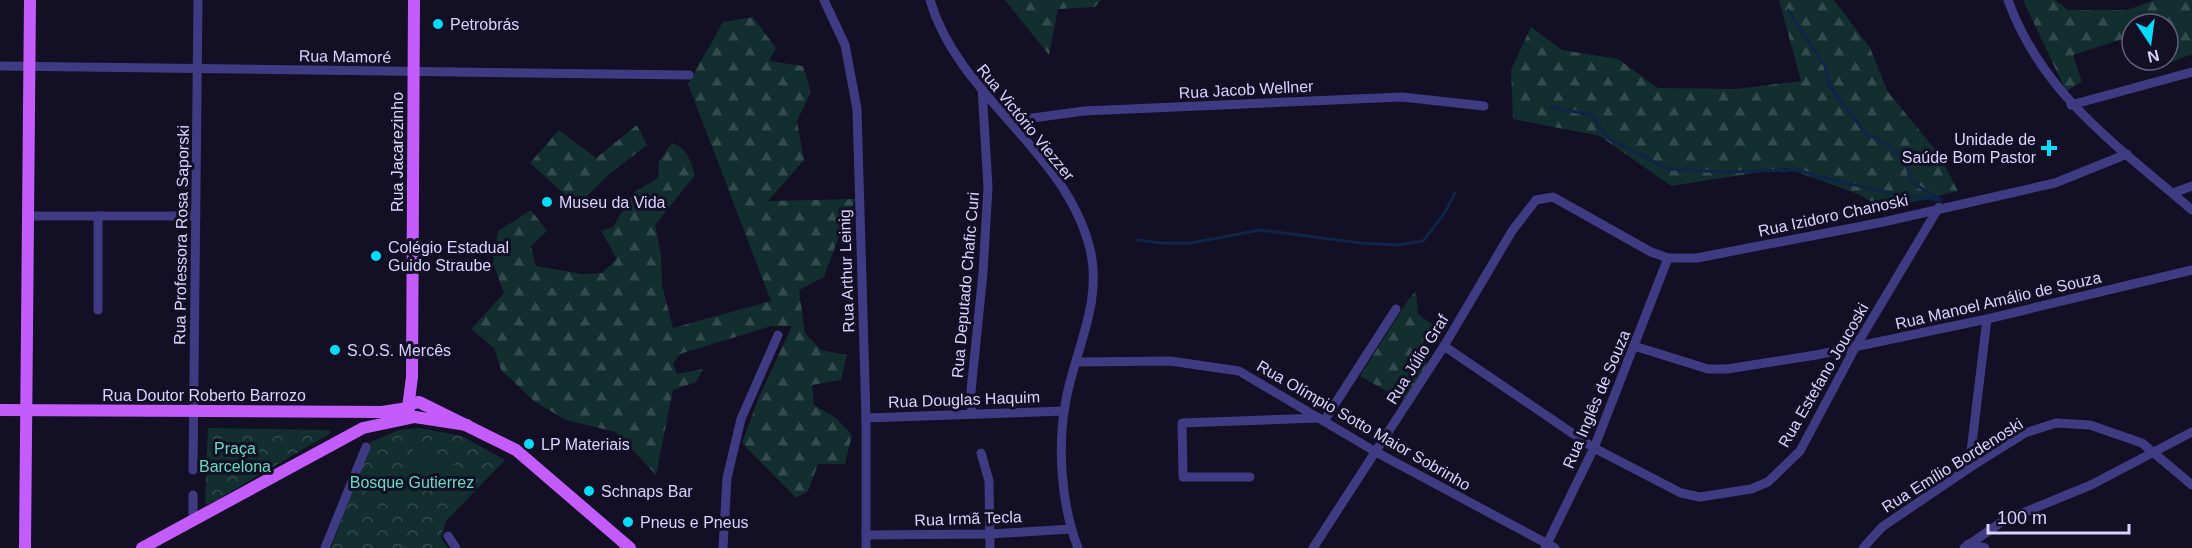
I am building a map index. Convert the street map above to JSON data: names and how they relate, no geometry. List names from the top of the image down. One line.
{"streets":{"main road":["Rua Jacarezinho","Rua Doutor Roberto Barrozo"],"street":["Rua Mamoré","Rua Jacob Wellner","Rua Victório Viezzer","Rua Izidoro Chanoski","Rua Professora Rosa Saporski","Rua Arthur Leinig","Rua Deputado Chafic Curi","Rua Manoel Amálio de Souza","Rua Júlio Graf","Rua Estefano Joucoski","Rua Douglas Haquim","Rua Inglês de Souza","Rua Olímpio Sotto Maior Sobrinho","Rua Emílio Bordenoski","Rua Irmã Tecla"]},"crossings":[["Rua Mamoré","Rua Jacarezinho"],["Rua Mamoré","Rua Professora Rosa Saporski"],["Rua Jacob Wellner","Rua Victório Viezzer"],["Rua Victório Viezzer","Rua Deputado Chafic Curi"],["Rua Victório Viezzer","Rua Douglas Haquim"],["Rua Victório Viezzer","Rua Olímpio Sotto Maior Sobrinho"],["Rua Victório Viezzer","Rua Irmã Tecla"],["Rua Jacarezinho","Rua Doutor Roberto Barrozo"],["Rua Izidoro Chanoski","Rua Júlio Graf"],["Rua Izidoro Chanoski","Rua Estefano Joucoski"],["Rua Izidoro Chanoski","Rua Inglês de Souza"],["Rua Professora Rosa Saporski","Rua Doutor Roberto Barrozo"],["Rua Arthur Leinig","Rua Douglas Haquim"],["Rua Arthur Leinig","Rua Irmã Tecla"],["Rua Deputado Chafic Curi","Rua Douglas Haquim"],["Rua Manoel Amálio de Souza","Rua Estefano Joucoski"],["Rua Manoel Amálio de Souza","Rua Inglês de Souza"],["Rua Júlio Graf","Rua Estefano Joucoski"],["Rua Júlio Graf","Rua Olímpio Sotto Maior Sobrinho"],["Rua Estefano Joucoski","Rua Inglês de Souza"],["Rua Inglês de Souza","Rua Olímpio Sotto Maior Sobrinho"]],"parks":["Praça Barcelona","Bosque Gutierrez"],"places":{"other":["Petrobrás","Museu da Vida","Colégio Estadual Guido Straube","S.O.S. Mercês","LP Materiais","Schnaps Bar","Pneus e Pneus"],"health":["Unidade de Saúde Bom Pastor"]},"scale_bar":"100 m","north":"bottom"}
